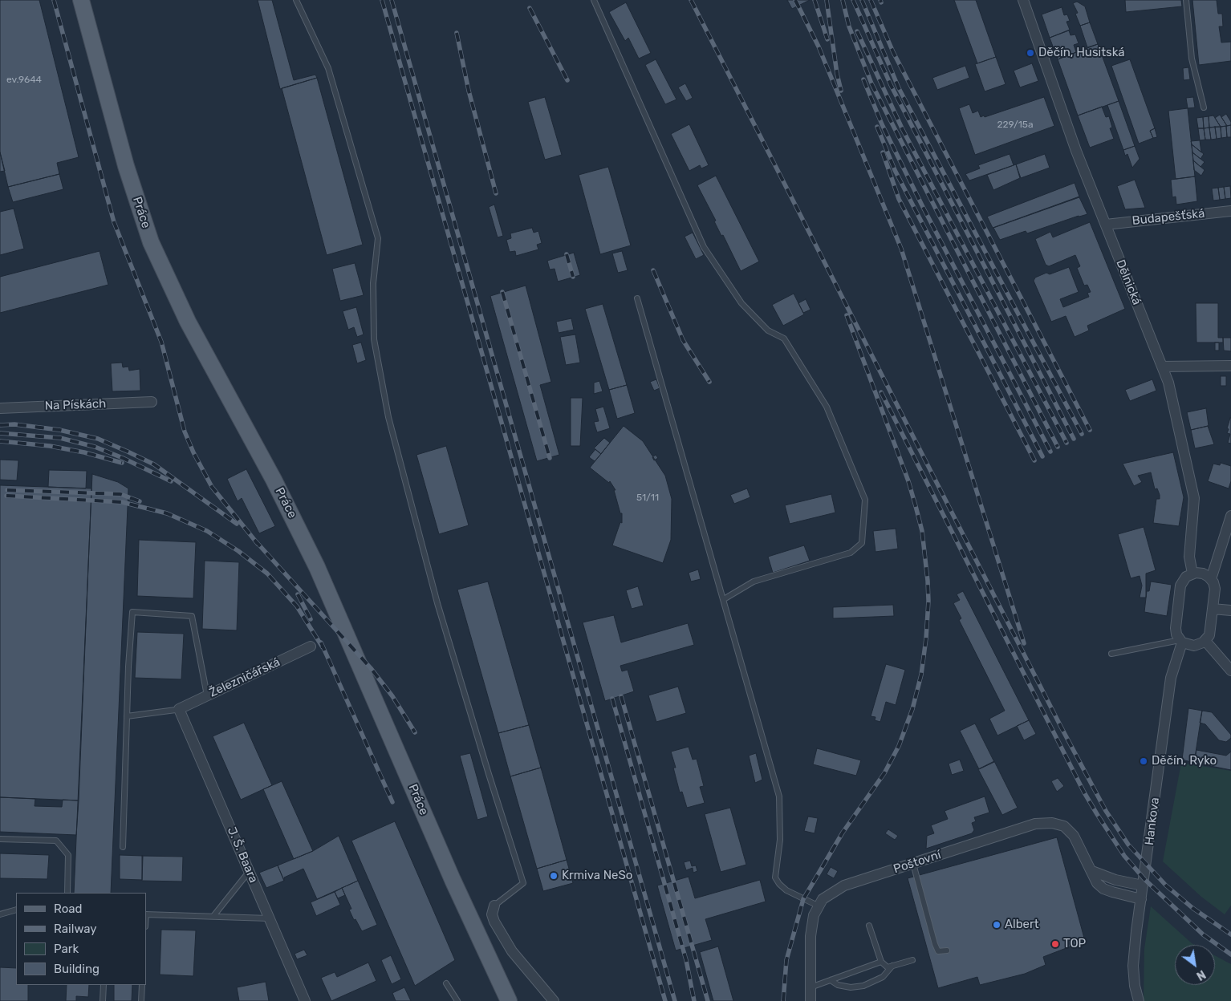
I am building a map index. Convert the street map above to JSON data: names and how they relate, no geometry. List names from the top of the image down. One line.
{"streets":{"main road":["Práce"],"street":["Budapešťská","Dělnická","Na Pískách","Železničářská","Hankova","J. Š. Baara","Poštovní"]},"crossings":[["Budapešťská","Dělnická"],["Železničářská","J. Š. Baara"],["Hankova","Poštovní"]],"places":["Děčín, Husitská","Děčín, Ryko","Krmiva NeSo","Albert","TOP"],"house_numbers":["ev.9644","229/15a","51/11"],"legend":["Road","Railway","Park","Building"],"north":"bottom right"}
